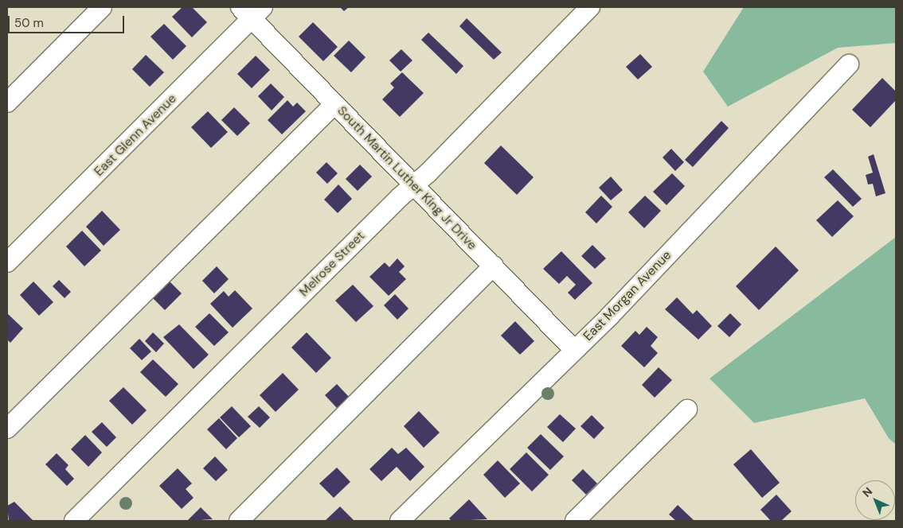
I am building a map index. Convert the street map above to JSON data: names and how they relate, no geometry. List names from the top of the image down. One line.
{"streets":{"street":["East Glenn Avenue","South Martin Luther King Jr Drive","Melrose Street","East Morgan Avenue"]},"crossings":[["East Glenn Avenue","South Martin Luther King Jr Drive"],["South Martin Luther King Jr Drive","Melrose Street"],["South Martin Luther King Jr Drive","East Morgan Avenue"]],"scale_bar":"50 m","north":"top left"}
